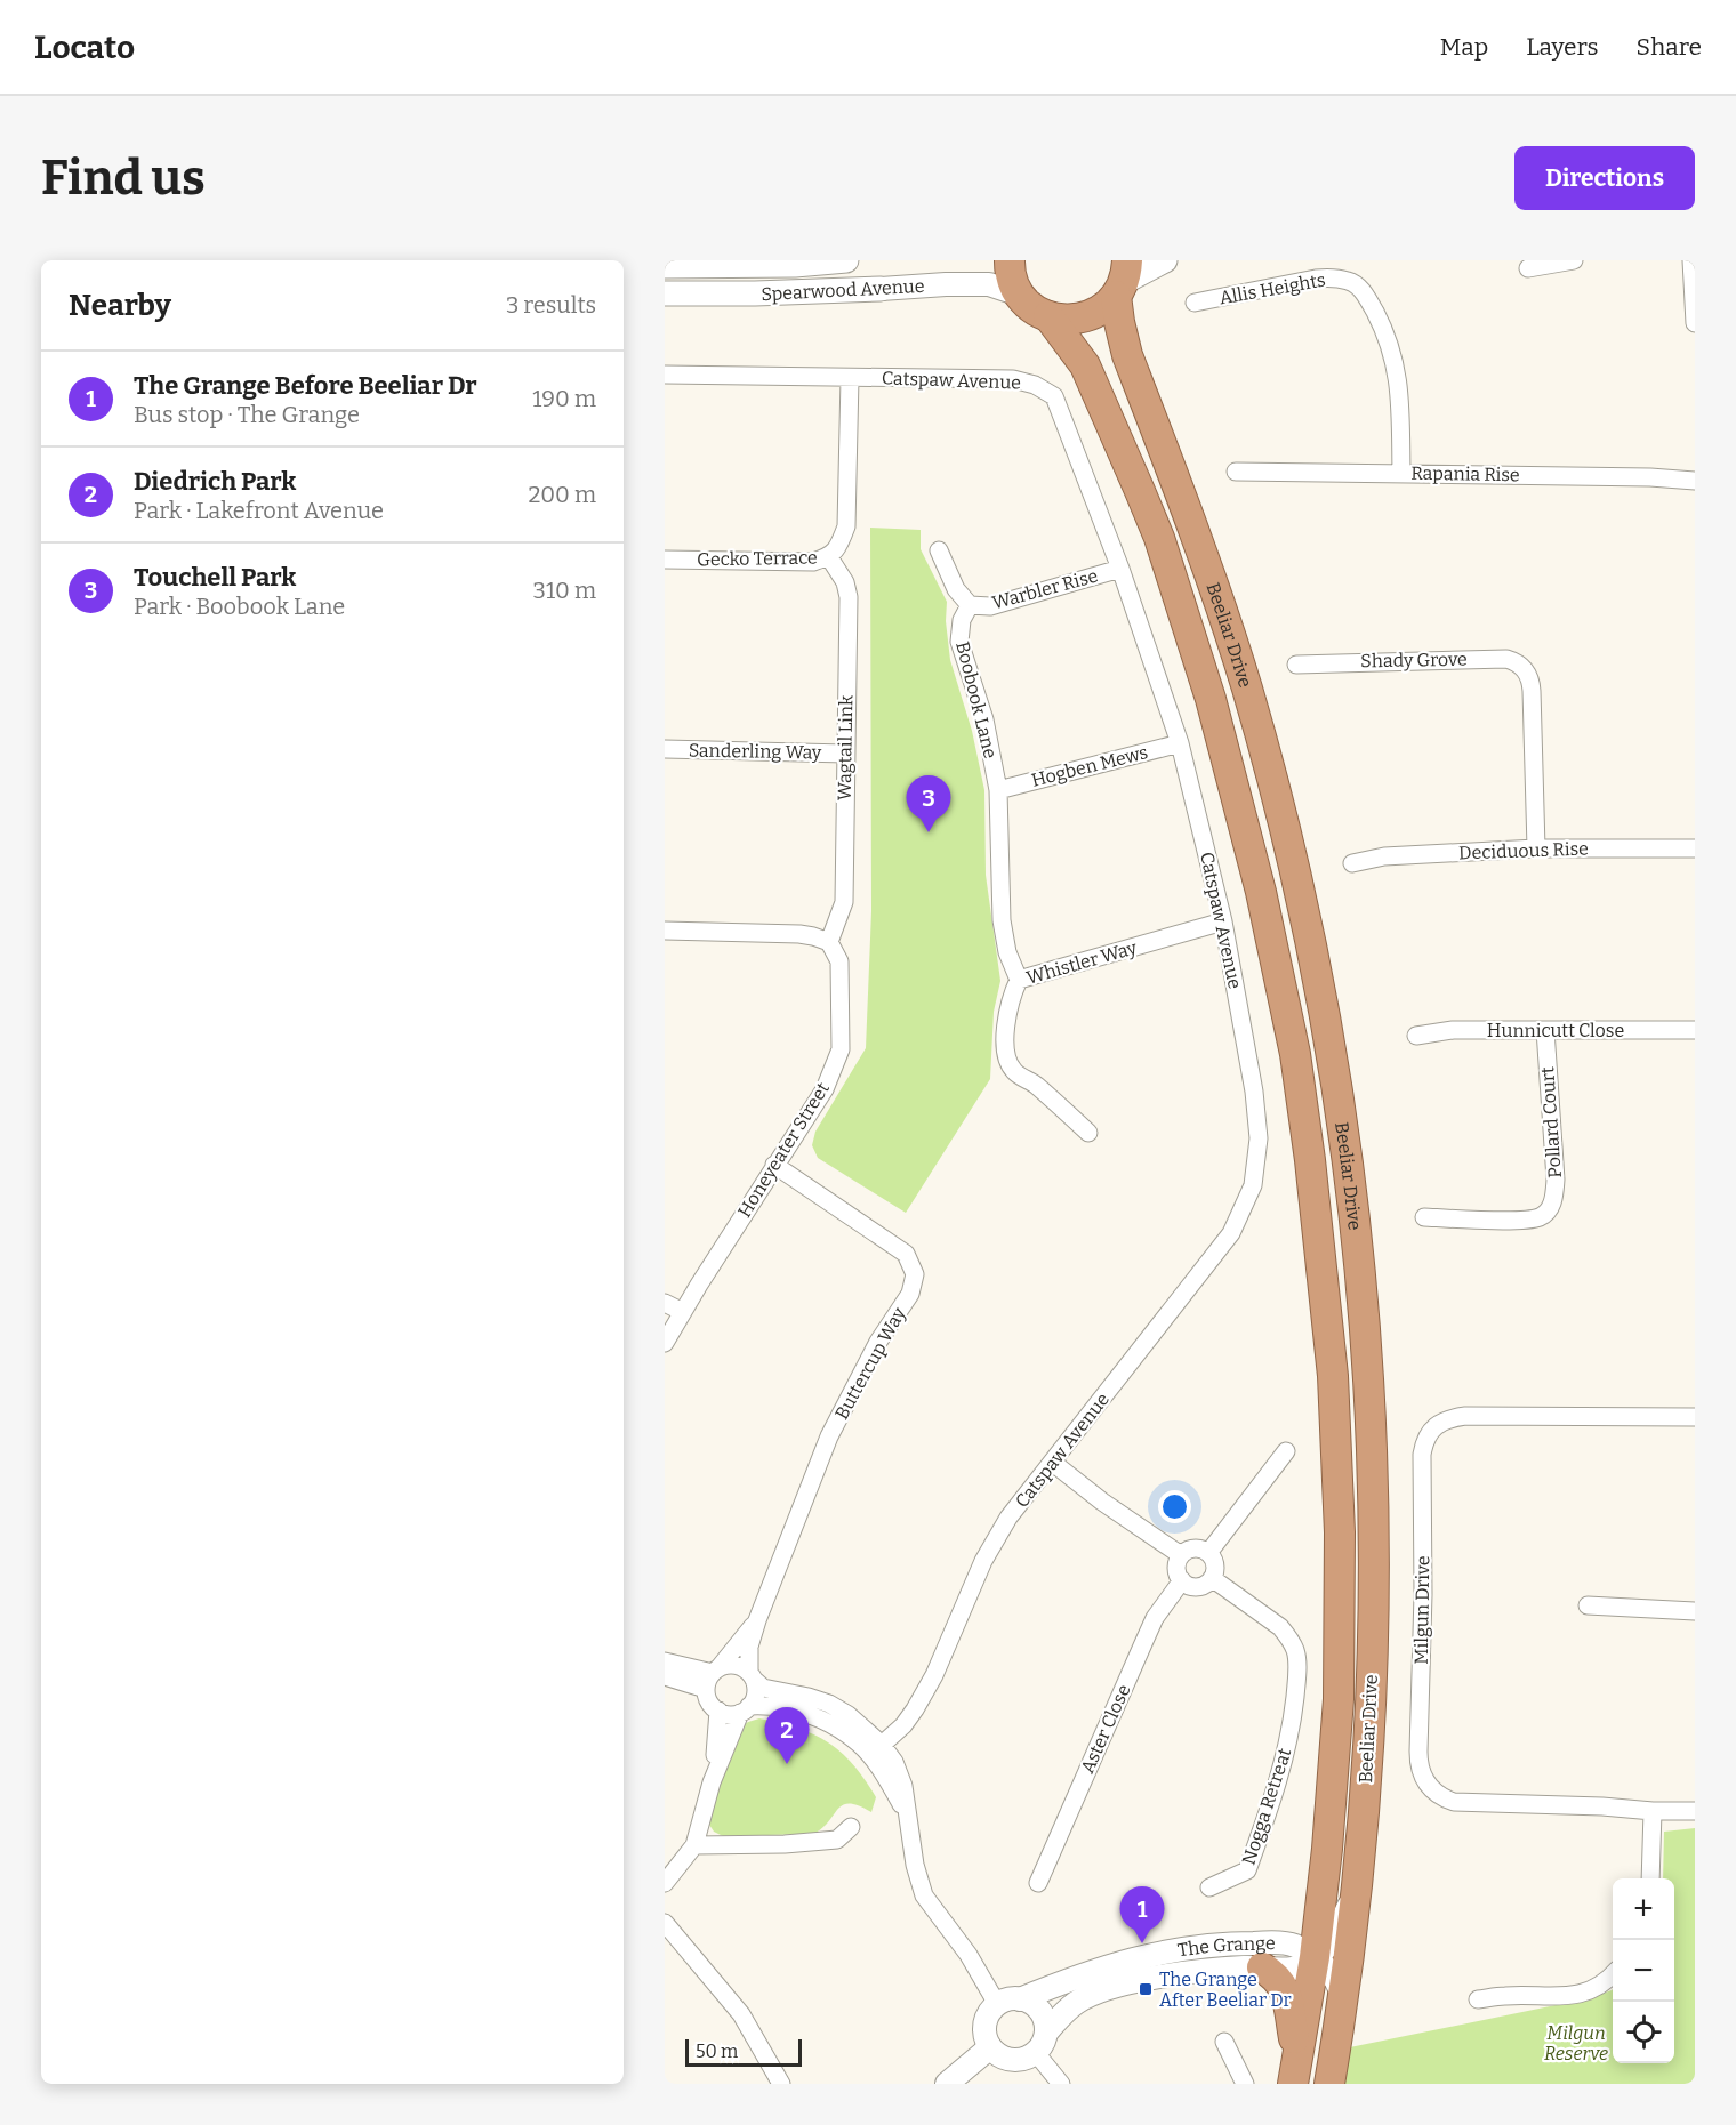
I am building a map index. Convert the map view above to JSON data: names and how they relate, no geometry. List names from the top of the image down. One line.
{"streets":{"highway":["Beeliar Drive"],"main road":["Spearwood Avenue"],"street":["Allis Heights","Catspaw Avenue","Rapania Rise","Gecko Terrace","Warbler Rise","Shady Grove","Boobook Lane","Wagtail Link","Sanderling Way","Hogben Mews","Deciduous Rise","Whistler Way","Hunnicutt Close","Pollard Court","Honeyeater Street","Buttercup Way","Milgun Drive","Aster Close","Nogga Retreat","The Grange"]},"crossings":[["Allis Heights","Rapania Rise"],["Spearwood Avenue","Beeliar Drive"],["Catspaw Avenue","Gecko Terrace"],["Catspaw Avenue","Warbler Rise"],["Catspaw Avenue","Hogben Mews"],["Catspaw Avenue","Whistler Way"],["Gecko Terrace","Wagtail Link"],["Warbler Rise","Boobook Lane"],["Beeliar Drive","The Grange"],["Shady Grove","Deciduous Rise"],["Boobook Lane","Hogben Mews"],["Boobook Lane","Whistler Way"],["Wagtail Link","Sanderling Way"],["Wagtail Link","Honeyeater Street"],["Hunnicutt Close","Pollard Court"],["Honeyeater Street","Buttercup Way"],["Aster Close","Nogga Retreat"]],"parks":["Milgun Reserve"],"places":{"transit":["The Grange After Beeliar Dr"]},"scale_bar":"50 m","page":{"header":"Locato","nav":["Map","Layers","Share"],"buttons":"Directions","title":"Find us","heading":["Nearby","3 results"],"list":[{"mark":"1","name":"The Grange Before Beeliar Dr","note":"Bus stop · The Grange","value":"190 m"},{"mark":"2","name":"Diedrich Park","note":"Park · Lakefront Avenue","value":"200 m"},{"mark":"3","name":"Touchell Park","note":"Park · Boobook Lane","value":"310 m"}],"pins":["3","2","1"],"map_buttons":["+","−"],"scale":"50 m"}}
